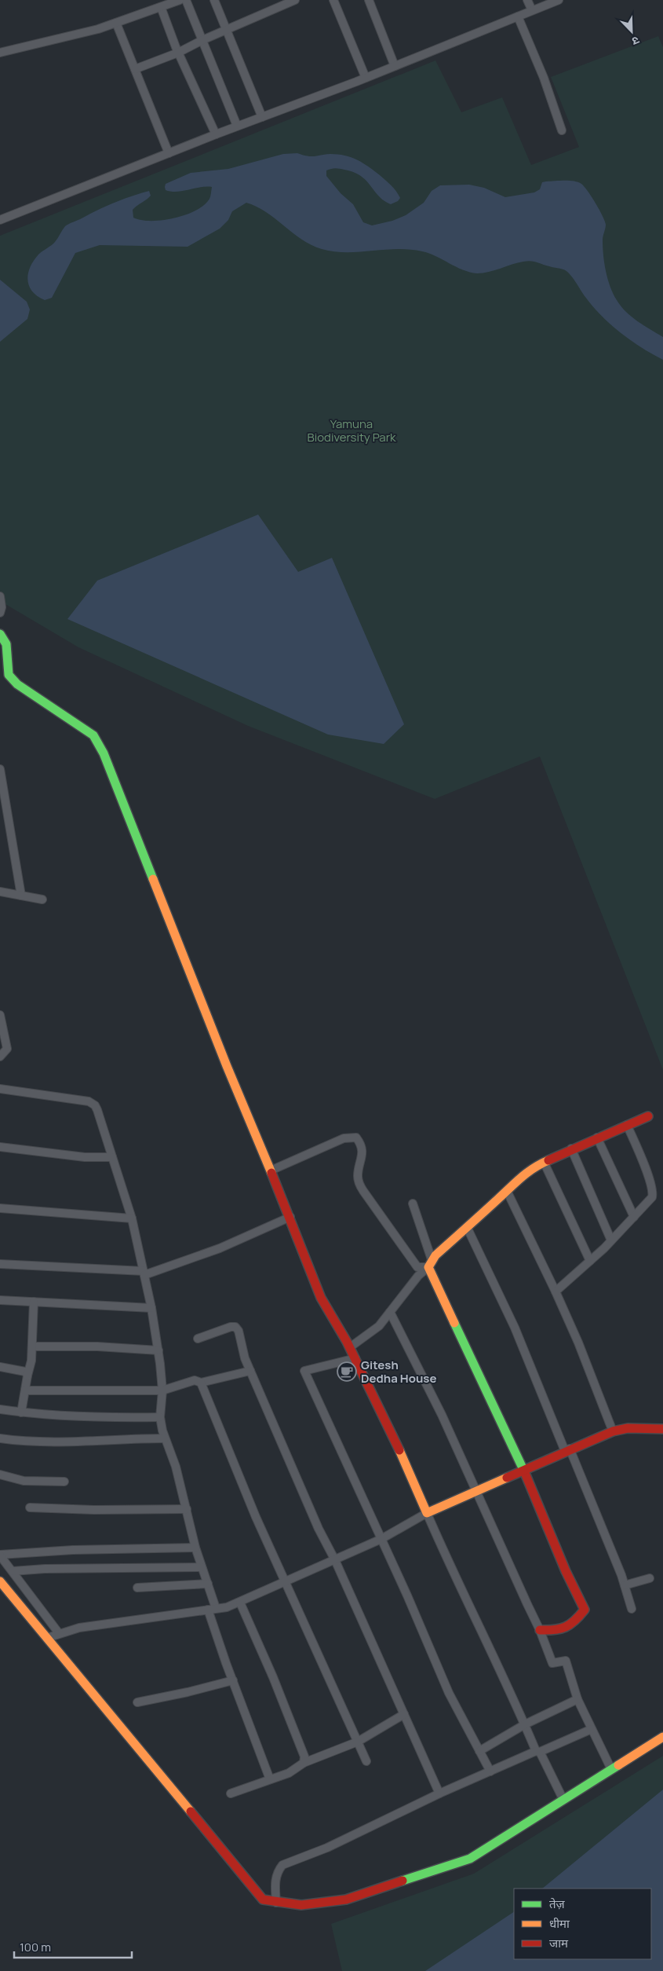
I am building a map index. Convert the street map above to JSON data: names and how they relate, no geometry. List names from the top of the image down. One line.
{"parks":["Yamuna Biodiversity Park"],"places":{"cafe":["Gitesh Dedha House"]},"legend":["तेज़","धीमा","जाम"],"scale_bar":"100 m","north":"bottom right"}
